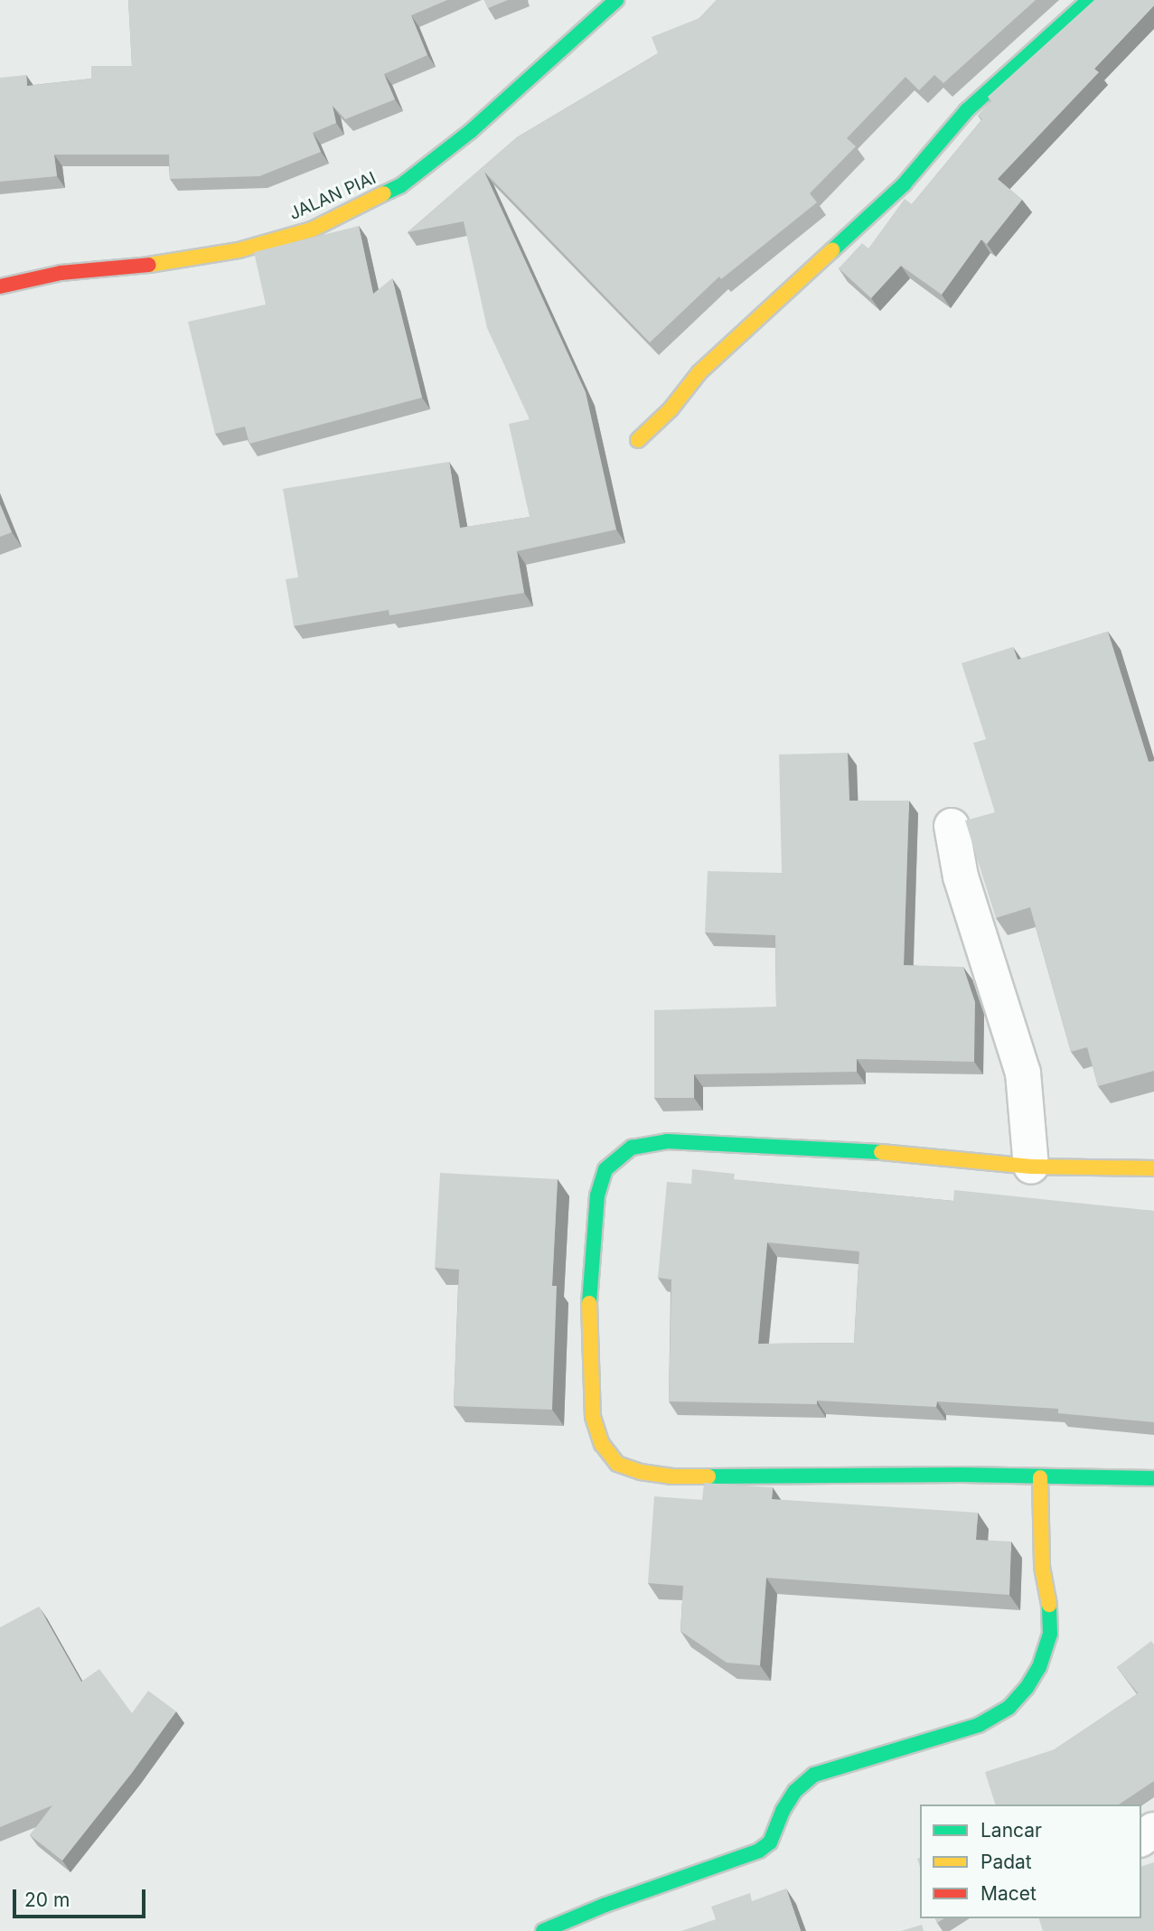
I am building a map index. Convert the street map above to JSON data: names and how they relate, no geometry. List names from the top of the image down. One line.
{"streets":{"street":["JALAN PIAI"]},"legend":["Lancar","Padat","Macet"],"scale_bar":"20 m"}
